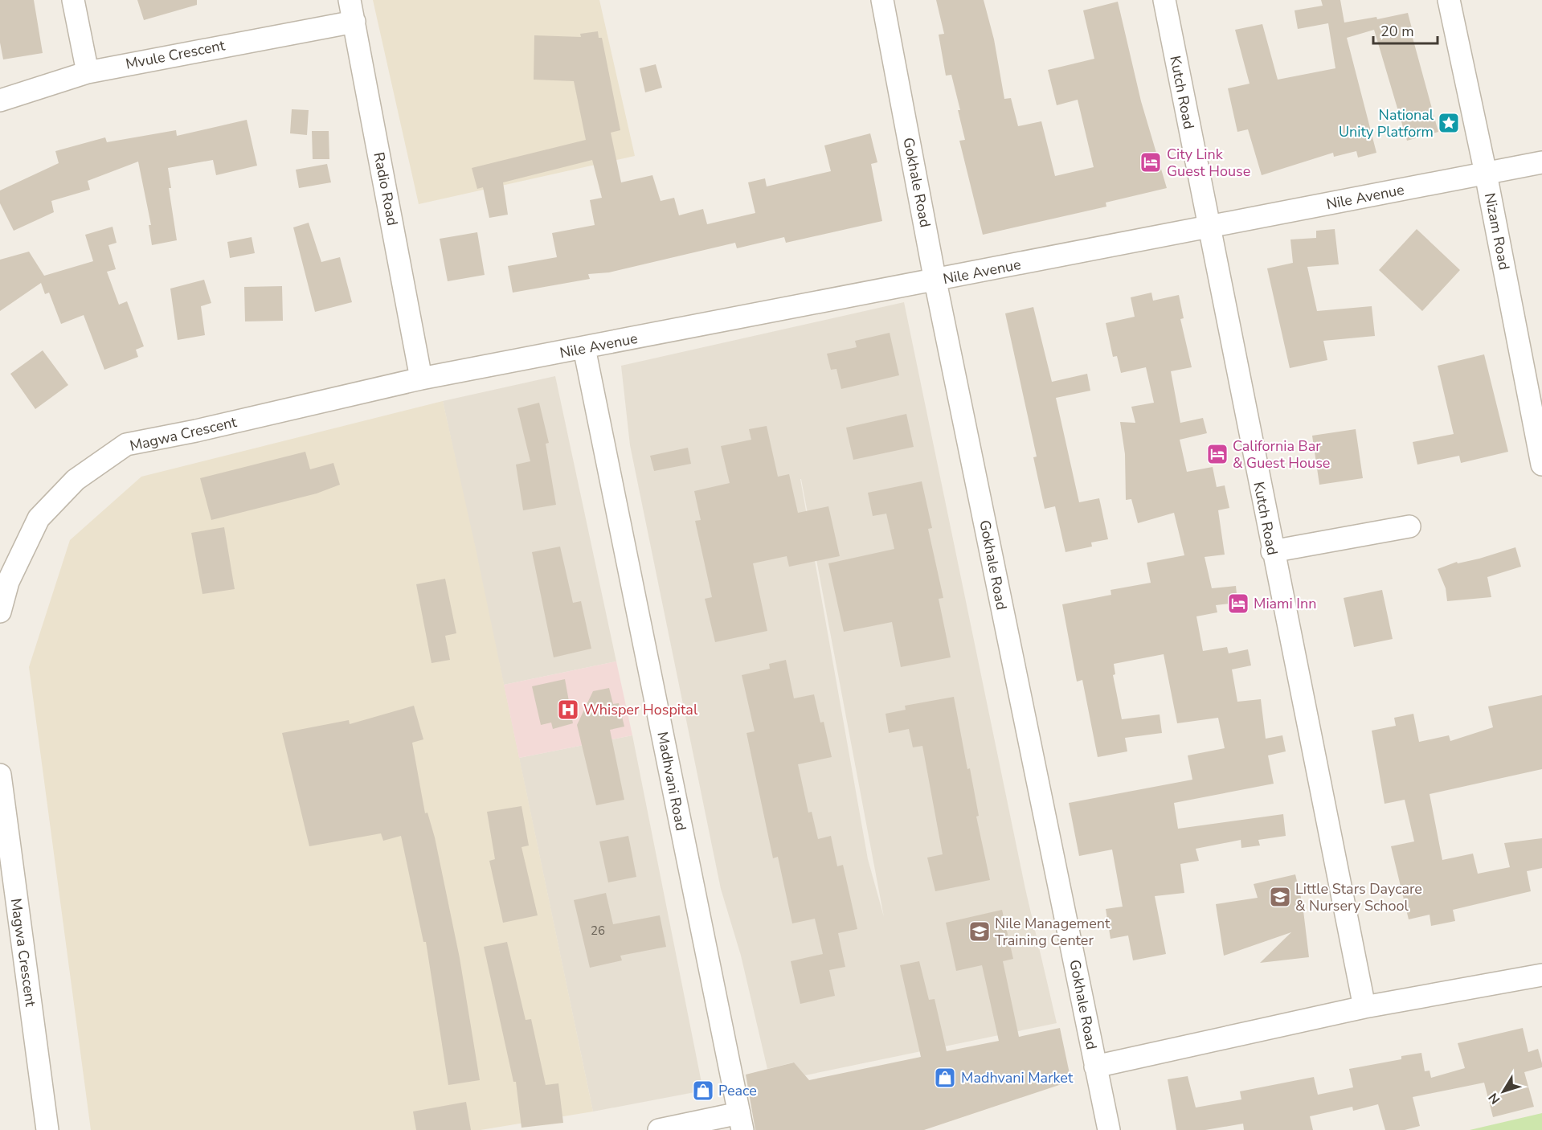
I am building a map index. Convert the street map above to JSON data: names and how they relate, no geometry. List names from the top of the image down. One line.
{"streets":{"street":["Mvule Crescent","Kutch Road","Gokhale Road","Radio Road","Nile Avenue","Nizam Road","Magwa Crescent","Madhvani Road"]},"crossings":[["Mvule Crescent","Radio Road"],["Kutch Road","Nile Avenue"],["Gokhale Road","Nile Avenue"],["Radio Road","Nile Avenue"],["Radio Road","Magwa Crescent"],["Nile Avenue","Nizam Road"],["Nile Avenue","Magwa Crescent"],["Nile Avenue","Madhvani Road"]],"places":{"place":["National Unity Platform"],"hotel":["City Link Guest House","California Bar & Guest House","Miami Inn"],"hospital":["Whisper Hospital"],"school or university":["Little Stars Daycare & Nursery School","Nile Management Training Center"],"shop":["Madhvani Market","Peace"]},"house_numbers":["26"],"scale_bar":"20 m","north":"bottom left"}
